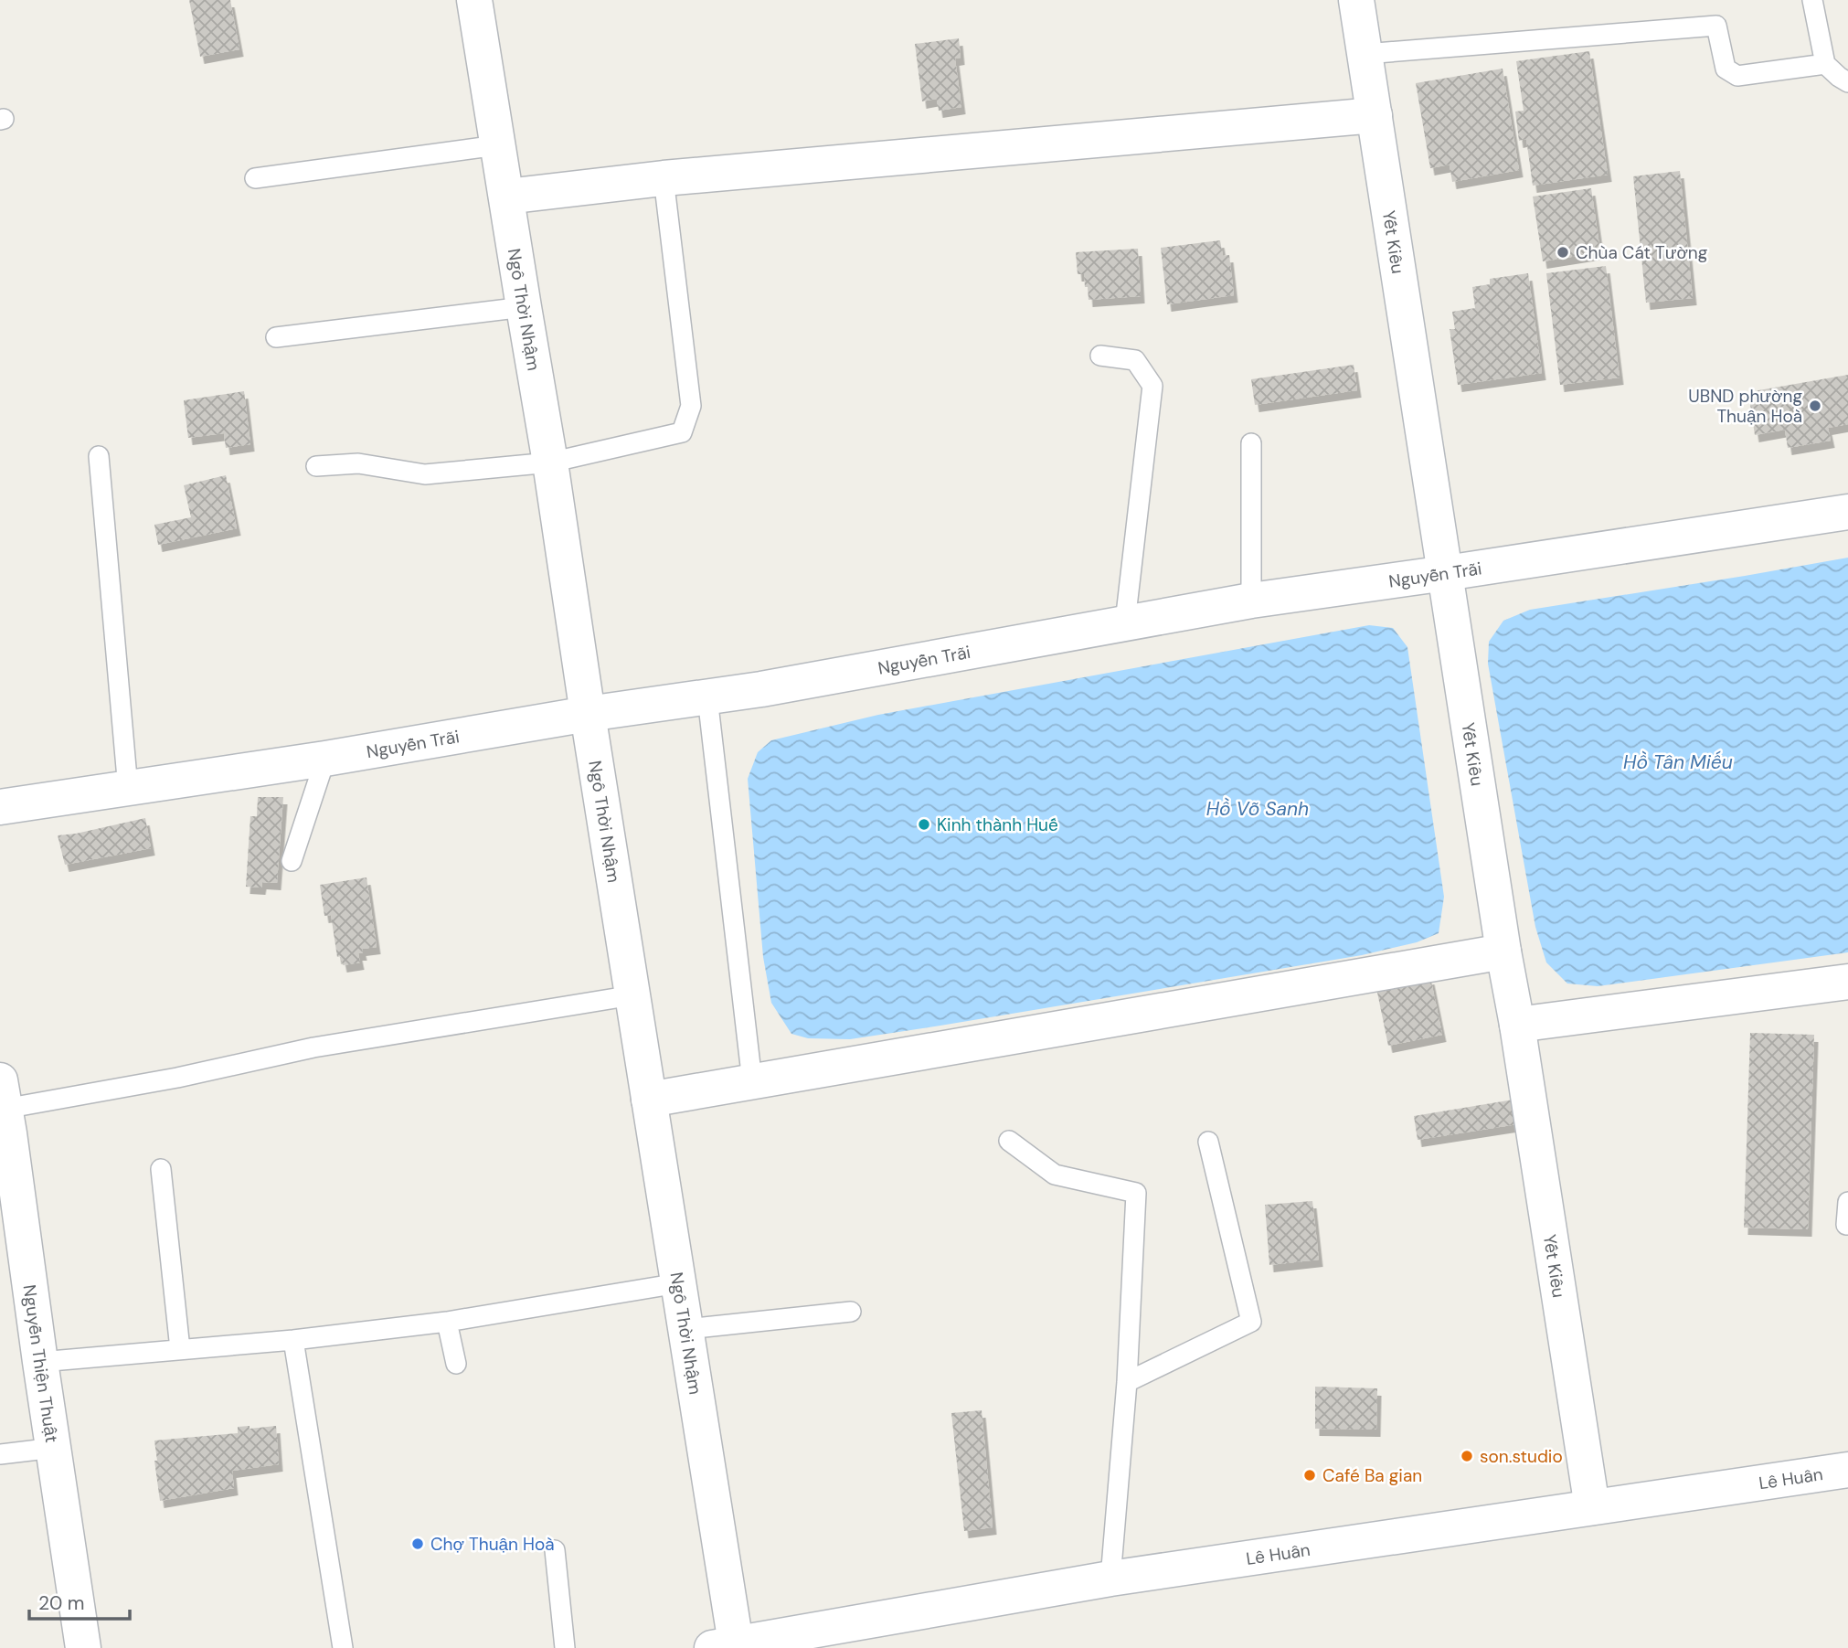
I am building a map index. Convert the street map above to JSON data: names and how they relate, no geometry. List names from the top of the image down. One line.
{"streets":{"street":["Yết Kiêu","Ngô Thời Nhậm","Nguyễn Trãi","Nguyễn Thiện Thuật","Lê Huân"]},"crossings":[["Yết Kiêu","Nguyễn Trãi"],["Yết Kiêu","Lê Huân"],["Ngô Thời Nhậm","Nguyễn Trãi"],["Ngô Thời Nhậm","Lê Huân"]],"water":["Hồ Tân Miếu","Hồ Võ Sanh"],"places":["Chùa Cát Tường","UBND phường Thuận Hoà","Kinh thành Huế","son.studio","Café Ba gian","Chợ Thuận Hoà"],"scale_bar":"20 m"}
